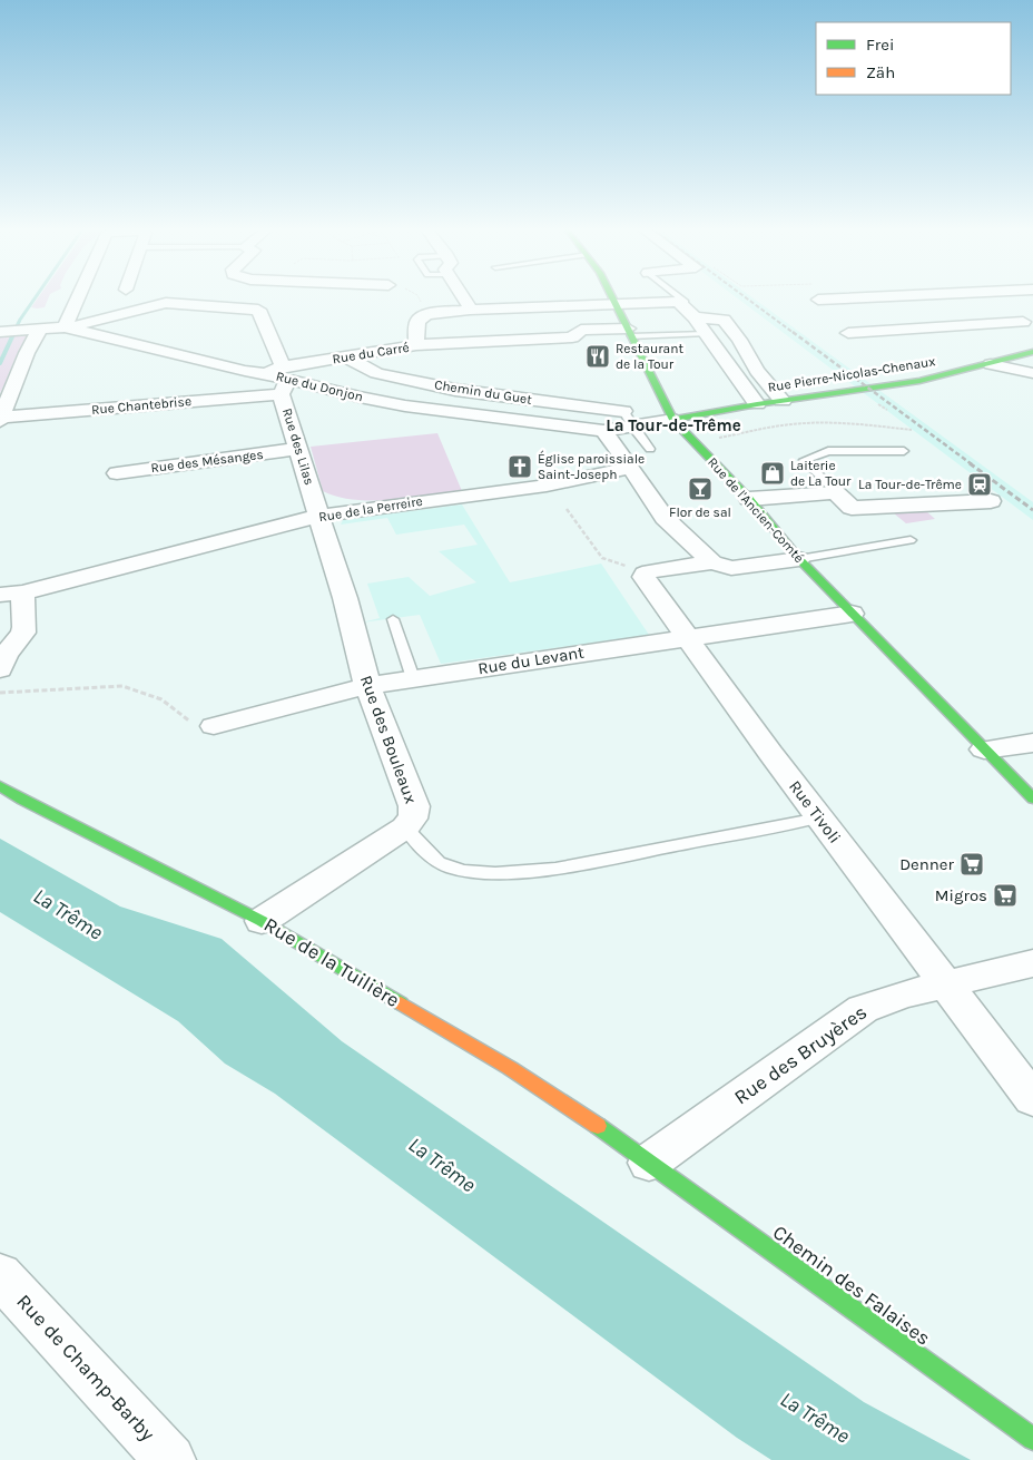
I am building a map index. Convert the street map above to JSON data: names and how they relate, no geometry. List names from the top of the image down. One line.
{"streets":{"main road":["Rue Pierre-Nicolas-Chenaux","Rue de l'Ancien-Comté","Rue de la Tuilière","Chemin des Falaises"],"street":["Rue du Carré","Rue du Donjon","Chemin du Guet","Rue Chantebrise","Rue des Lilas","Rue des Mésanges","Rue de la Perreire","Rue du Levant","Rue des Bouleaux","Rue Tivoli","Rue des Bruyères","Rue de Champ-Barby"]},"crossings":[["Rue du Carré","Rue du Donjon"],["Rue du Carré","Chemin du Guet"],["Rue du Carré","Rue Chantebrise"],["Rue du Carré","Rue des Lilas"],["Rue du Carré","Rue de l'Ancien-Comté"],["Rue Pierre-Nicolas-Chenaux","Rue de l'Ancien-Comté"],["Rue du Donjon","Rue Chantebrise"],["Rue du Donjon","Rue des Lilas"],["Rue Chantebrise","Rue des Lilas"],["Rue des Lilas","Rue des Mésanges"],["Rue des Lilas","Rue de la Perreire"],["Rue des Lilas","Rue des Bouleaux"],["Rue de la Perreire","Rue des Bouleaux"],["Rue de l'Ancien-Comté","Rue du Levant"],["Rue du Levant","Rue des Bouleaux"],["Rue du Levant","Rue Tivoli"],["Rue des Bouleaux","Rue de la Tuilière"],["Rue Tivoli","Rue des Bruyères"],["Rue de la Tuilière","Rue des Bruyères"],["Rue de la Tuilière","Chemin des Falaises"],["Rue des Bruyères","Chemin des Falaises"]],"districts":["La Tour-de-Trême"],"water":["La Trême"],"places":{"restaurant":["Restaurant de la Tour"],"church":["Église paroissiale Saint-Joseph"],"shop":["Laiterie de La Tour"],"station":["La Tour-de-Trême"],"bar":["Flor de sal"],"supermarket":["Denner","Migros"]},"legend":["Frei","Zäh"]}
